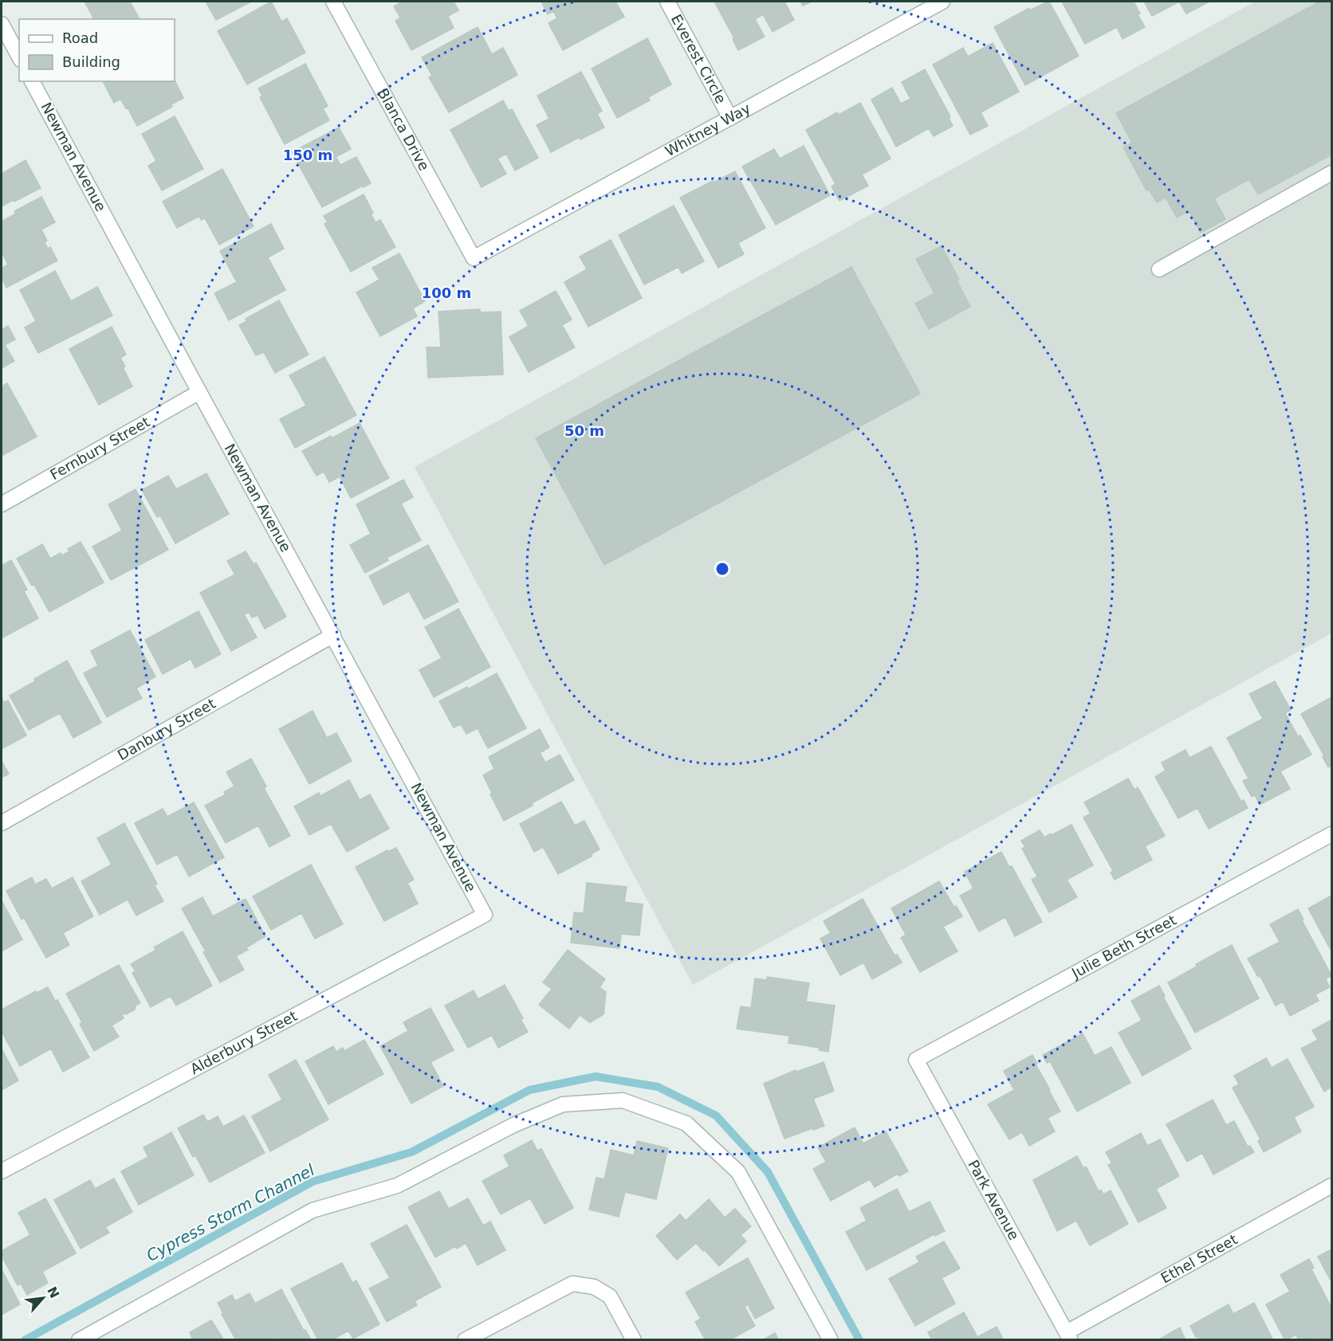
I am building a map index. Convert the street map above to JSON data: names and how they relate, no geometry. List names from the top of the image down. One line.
{"streets":{"street":["Everest Circle","Blanca Drive","Whitney Way","Newman Avenue","Fernbury Street","Danbury Street","Julie Beth Street","Alderbury Street","Park Avenue","Ethel Street"]},"crossings":[["Everest Circle","Whitney Way"],["Blanca Drive","Whitney Way"],["Newman Avenue","Fernbury Street"],["Newman Avenue","Danbury Street"],["Newman Avenue","Alderbury Street"],["Julie Beth Street","Park Avenue"],["Park Avenue","Ethel Street"]],"water":["Cypress Storm Channel"],"legend":["Road","Building"],"north":"top right","rings":["150 m","100 m","50 m"]}
